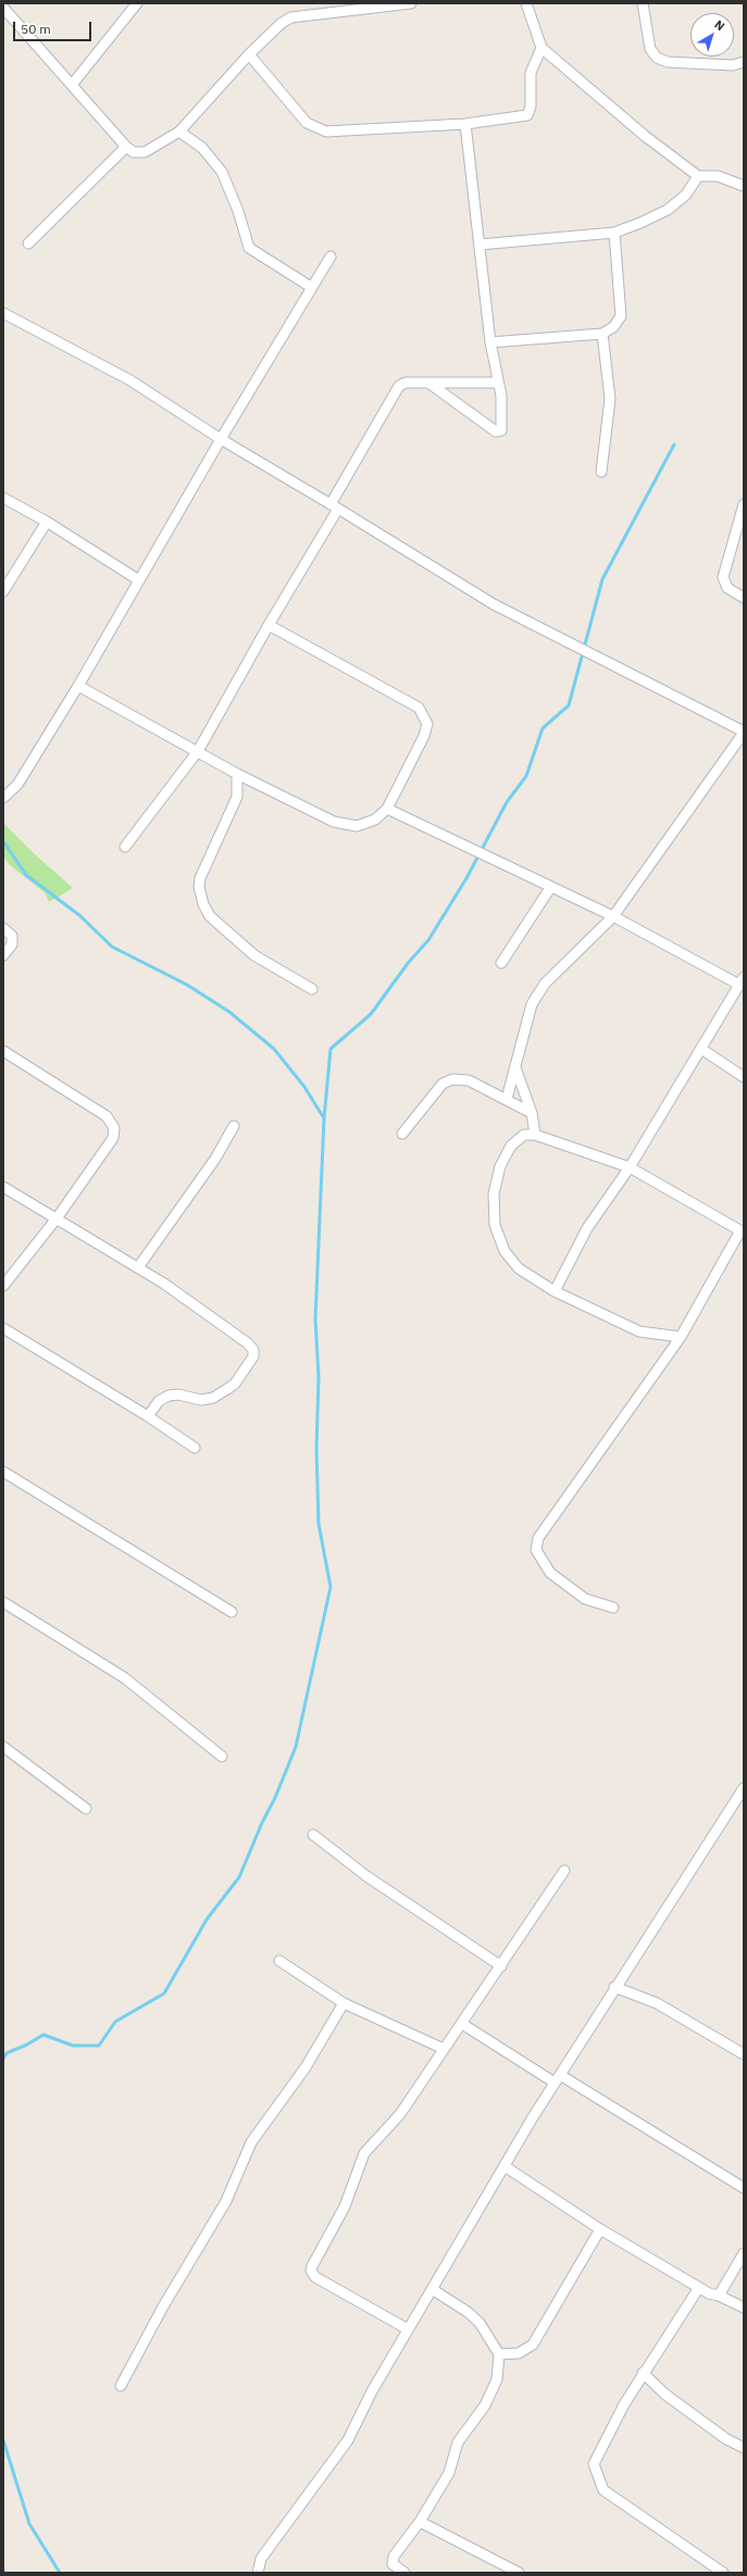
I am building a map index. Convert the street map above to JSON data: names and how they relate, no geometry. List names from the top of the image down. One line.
{"scale_bar":"50 m","north":"top right"}
